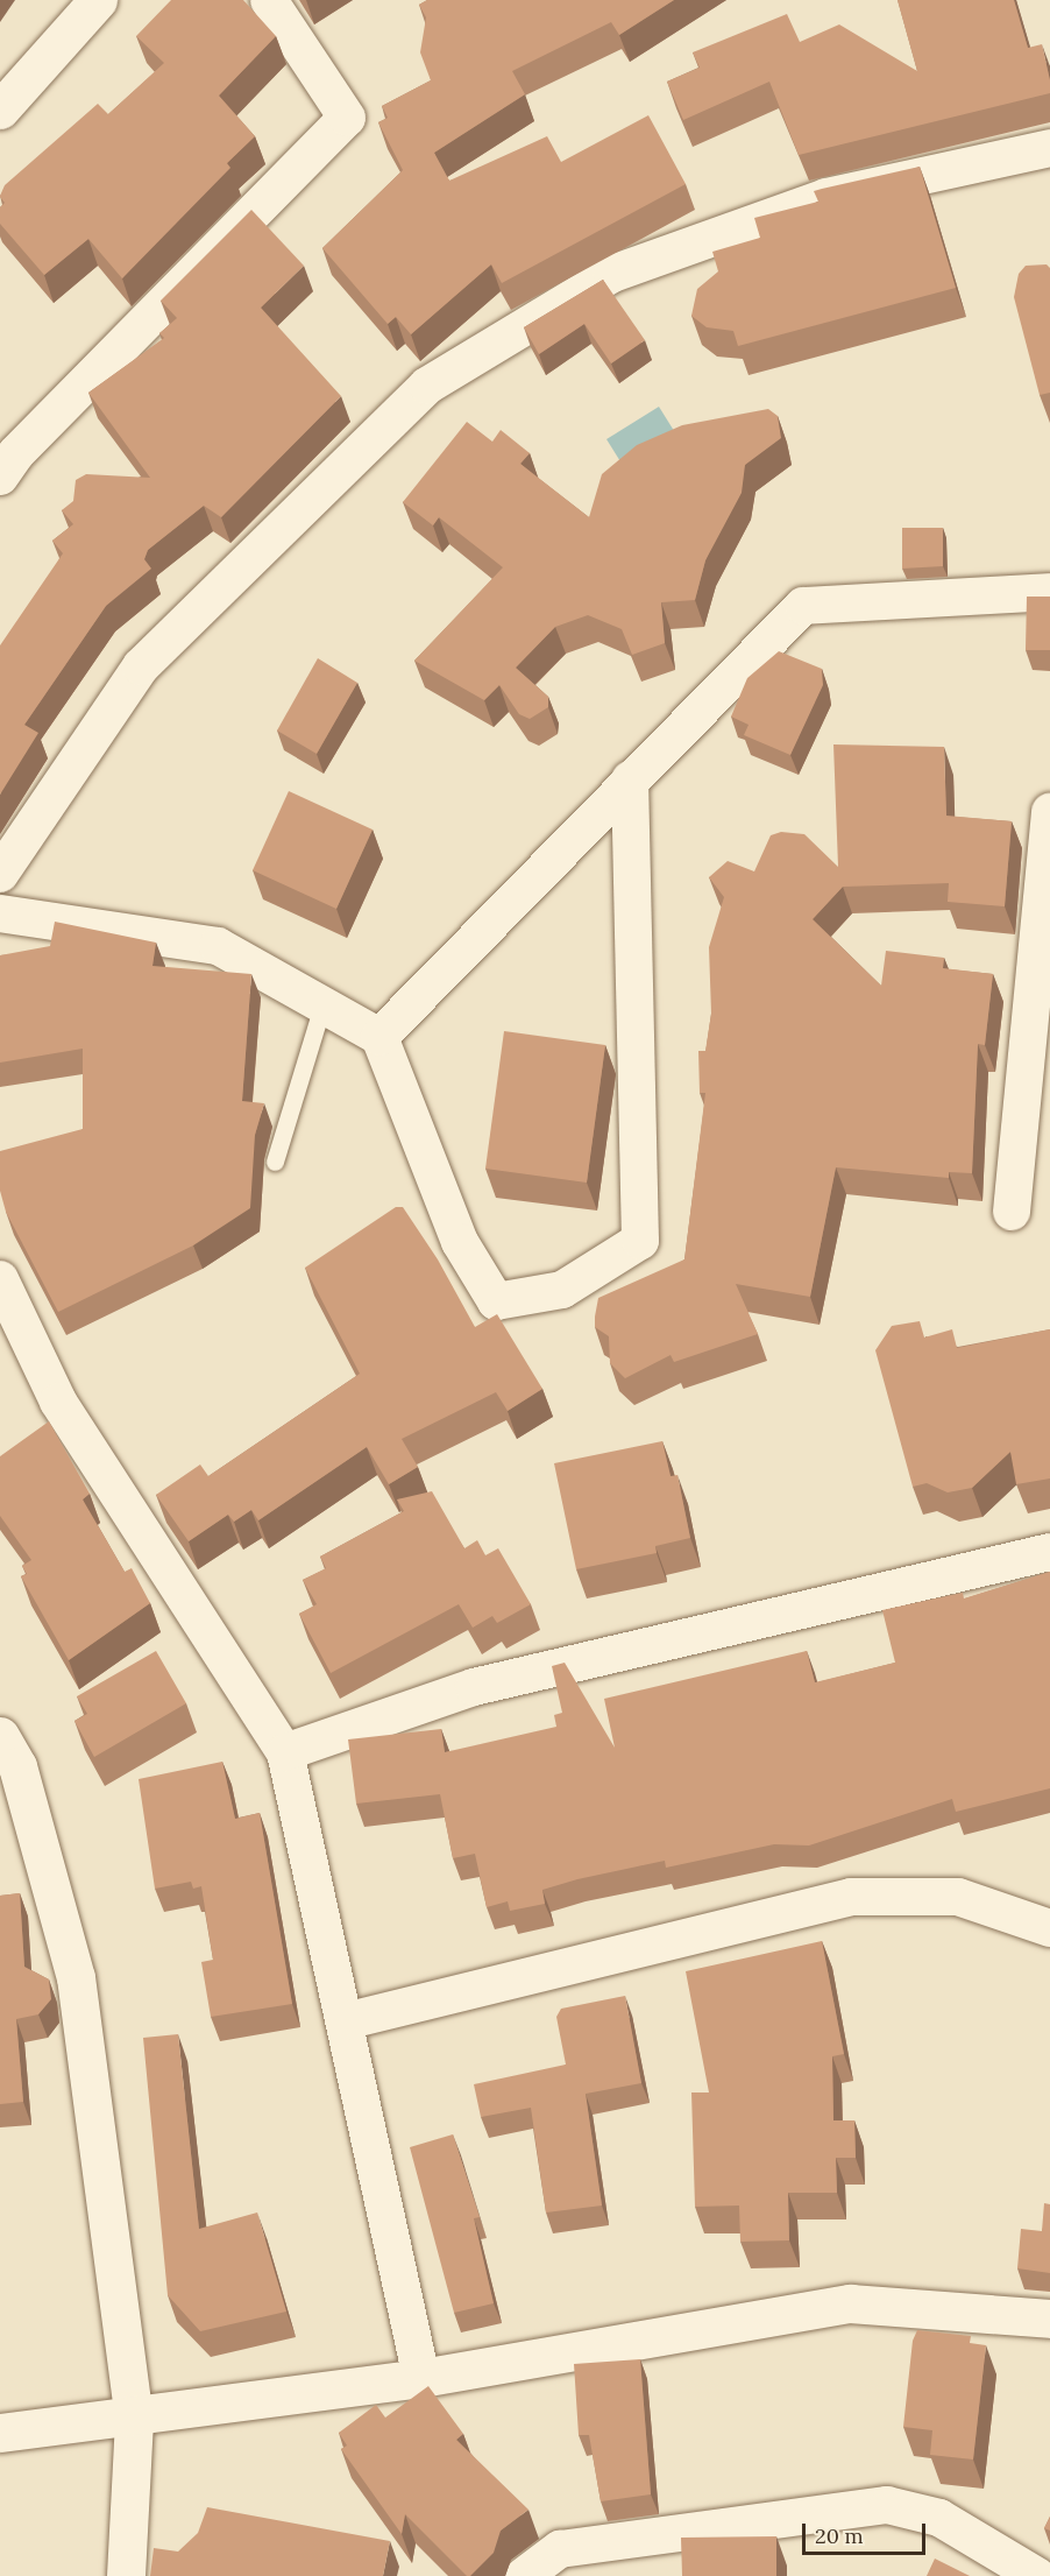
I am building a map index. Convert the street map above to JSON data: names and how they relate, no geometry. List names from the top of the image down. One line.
{"scale_bar":"20 m"}
